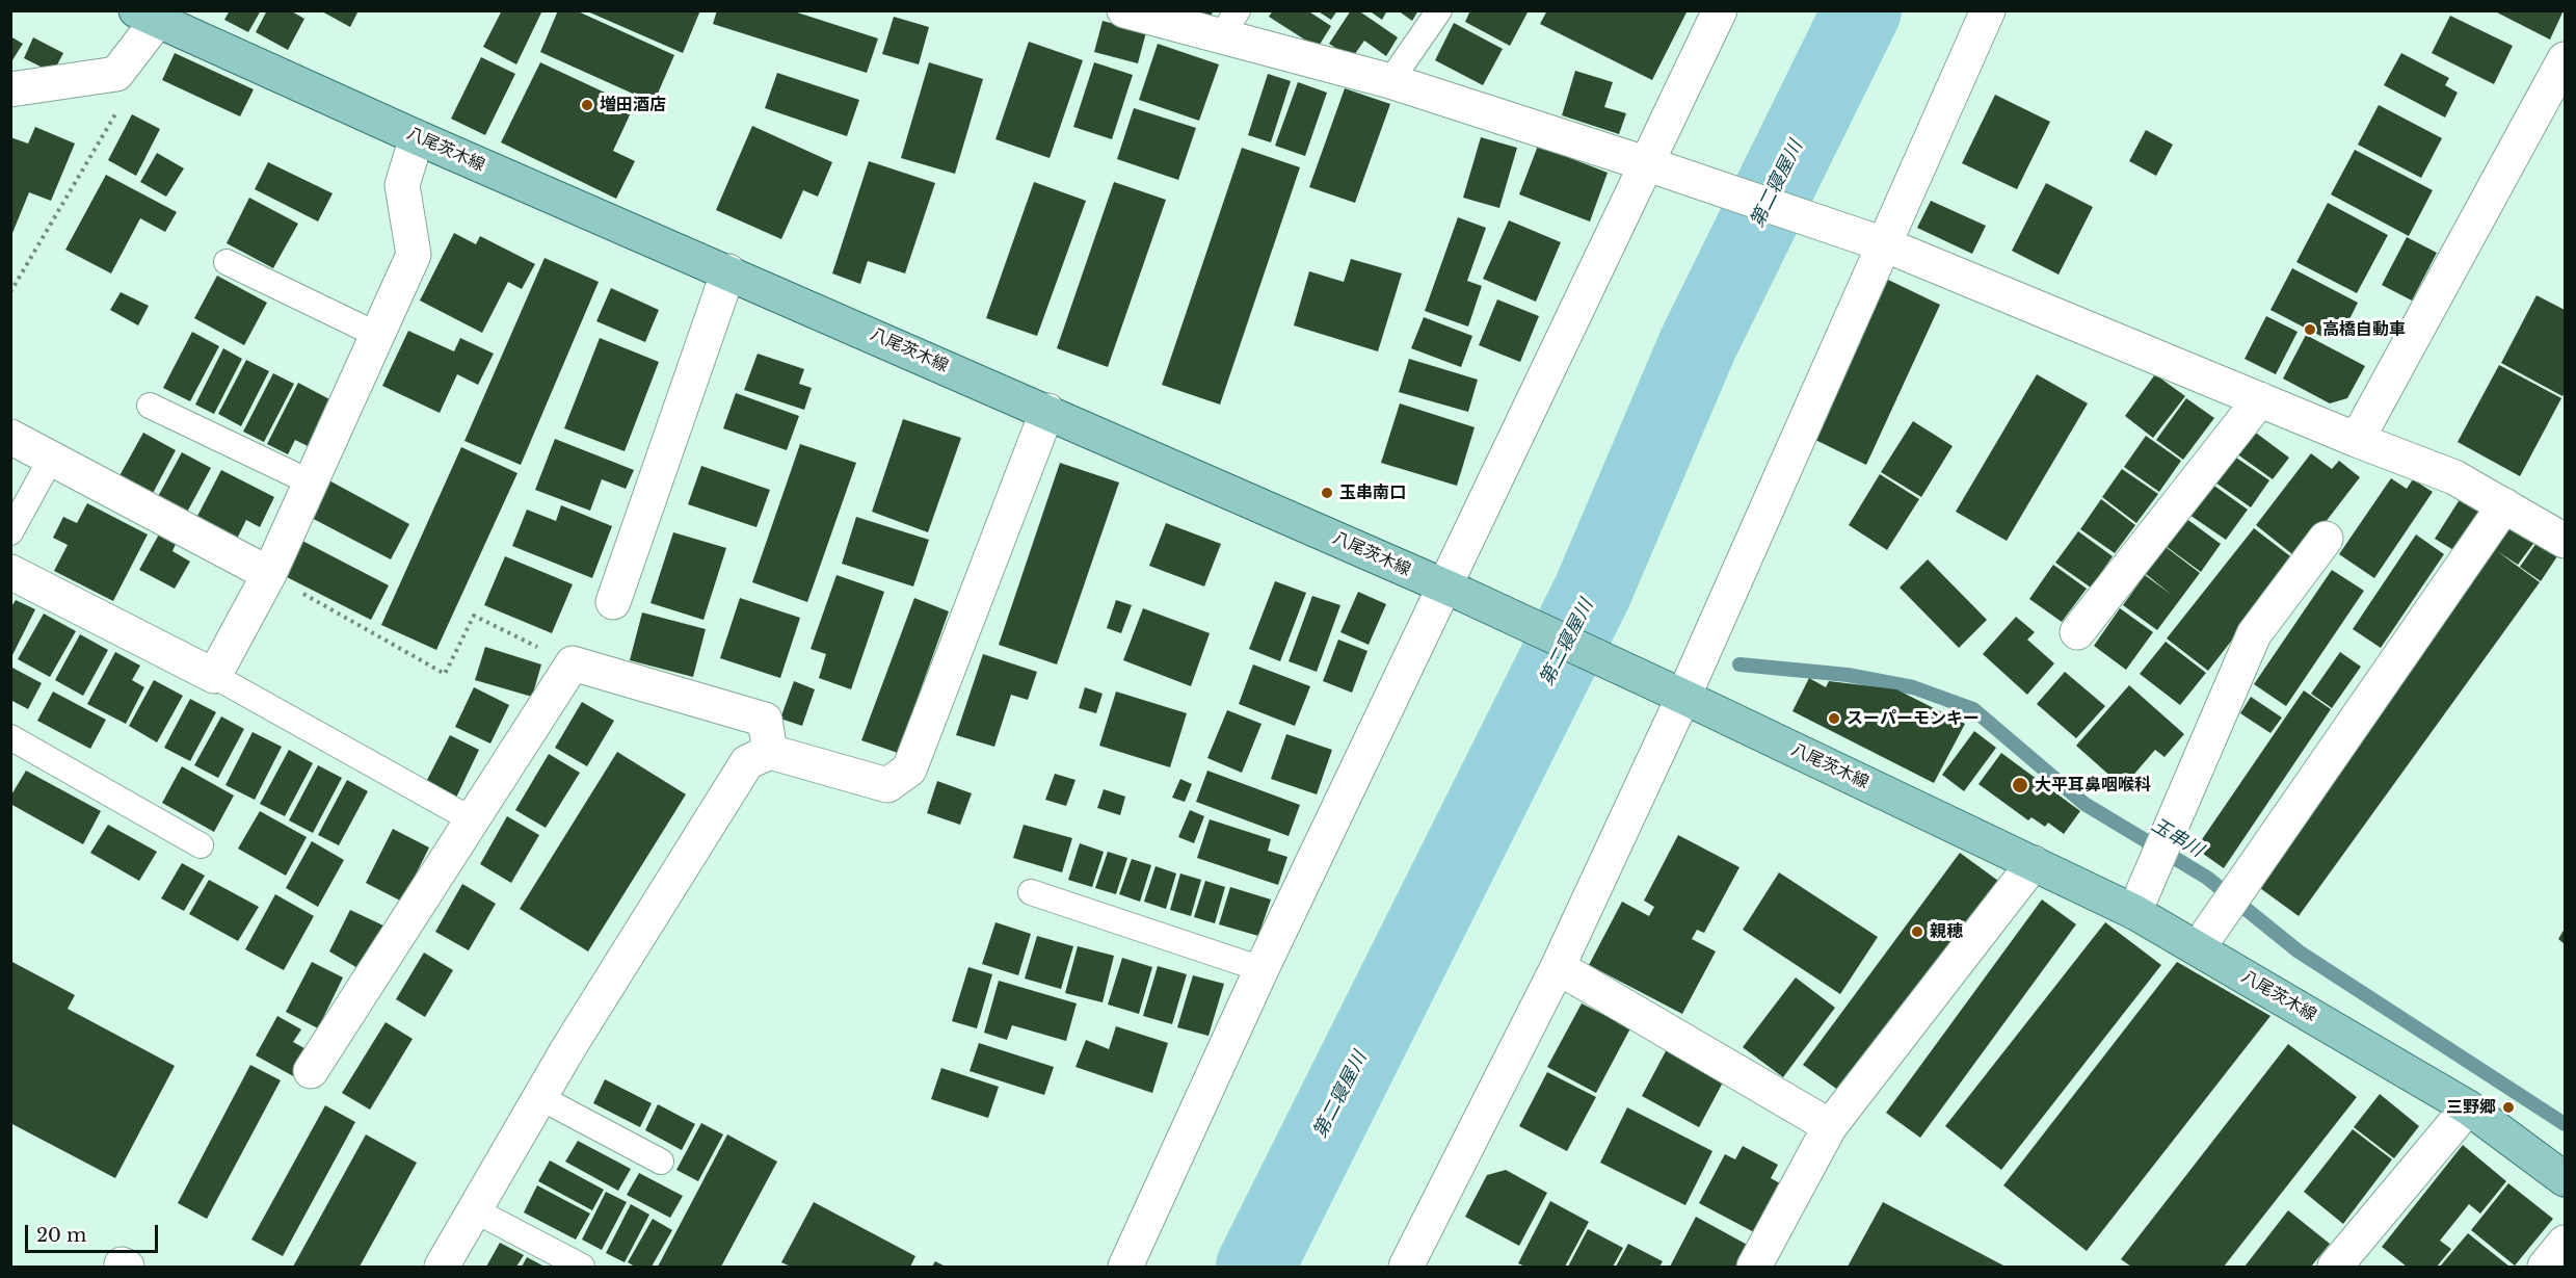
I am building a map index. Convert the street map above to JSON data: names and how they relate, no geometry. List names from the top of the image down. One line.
{"streets":{"main road":["八尾茨木線"]},"water":["第二寝屋川","玉串川"],"places":["増田酒店","高橋自動車","玉串南口","スーパーモンキー","大平耳鼻咽喉科","親穂","三野郷"],"scale_bar":"20 m"}
